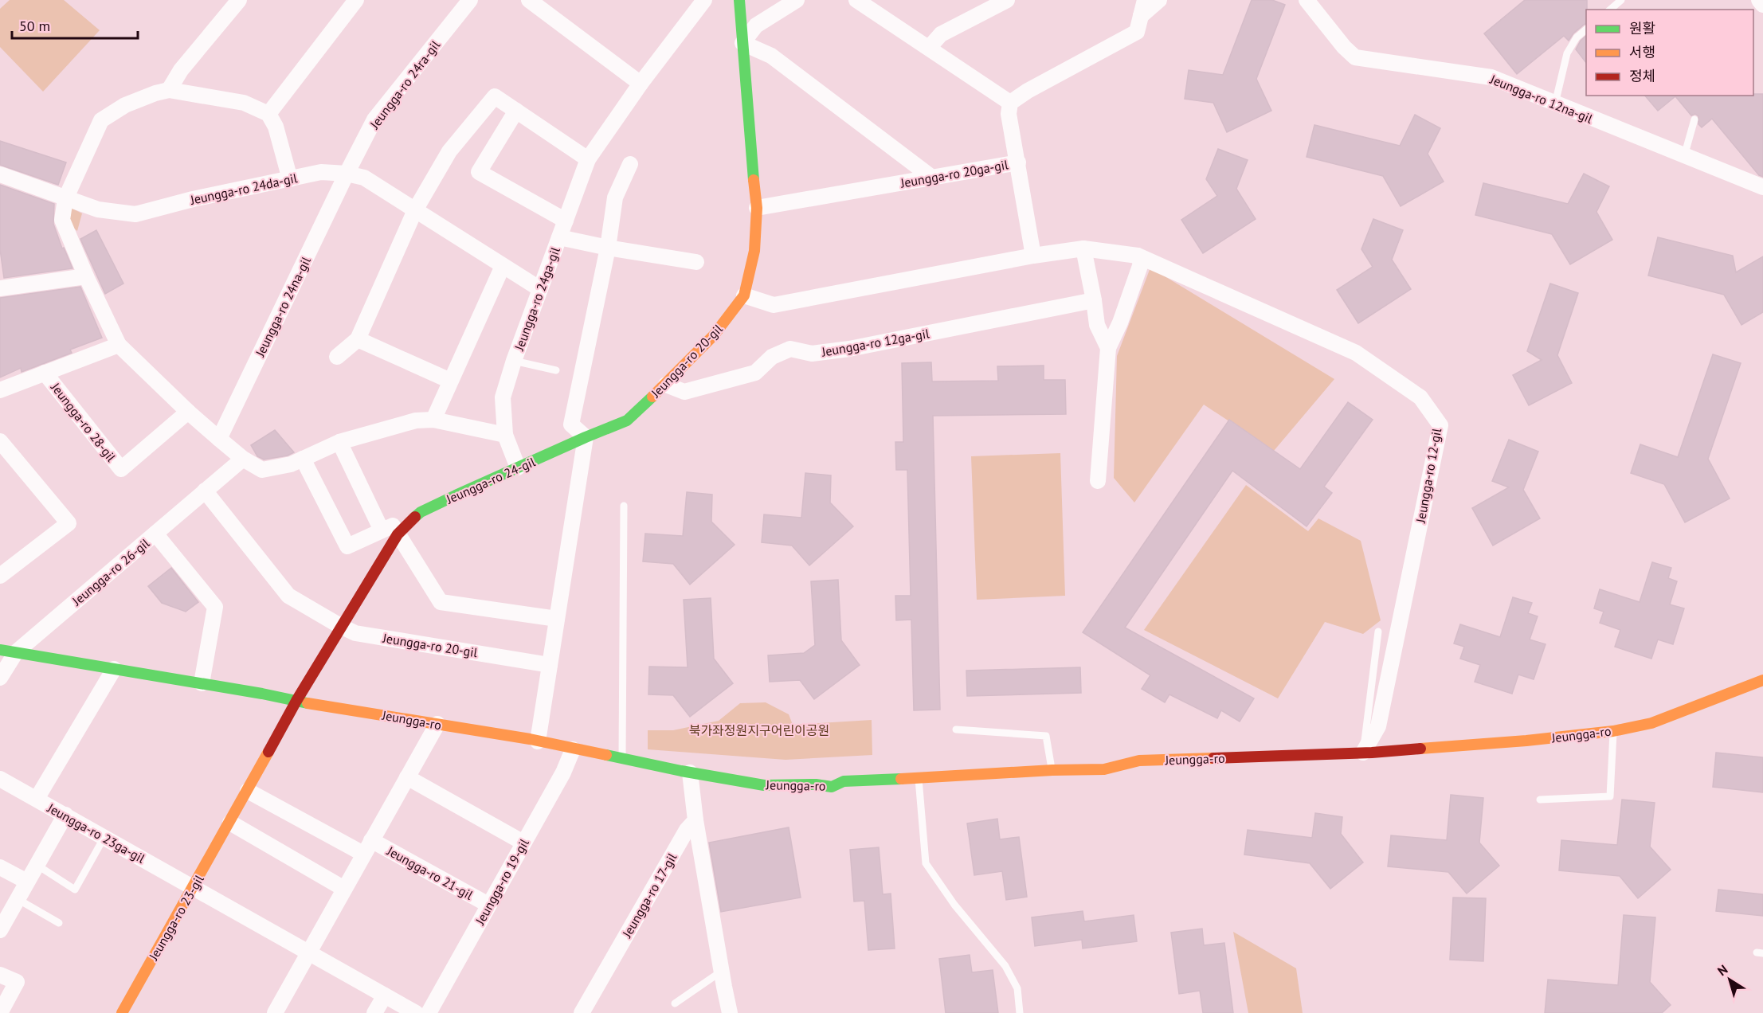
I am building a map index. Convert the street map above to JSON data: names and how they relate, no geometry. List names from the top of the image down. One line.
{"streets":{"main road":["Jeungga-ro 20-gil","Jeungga-ro 24-gil","Jeungga-ro","Jeungga-ro 23-gil"],"street":["Jeungga-ro 24ra-gil","Jeungga-ro 12na-gil","Jeungga-ro 20ga-gil","Jeungga-ro 24da-gil","Jeungga-ro 24ga-gil","Jeungga-ro 24na-gil","Jeungga-ro 12ga-gil","Jeungga-ro 28-gil","Jeungga-ro 12-gil","Jeungga-ro 26-gil","Jeungga-ro 23ga-gil","Jeungga-ro 21-gil","Jeungga-ro 19-gil","Jeungga-ro 17-gil"]},"crossings":[["Jeungga-ro 24ra-gil","Jeungga-ro 24da-gil"],["Jeungga-ro 24ra-gil","Jeungga-ro 24na-gil"],["Jeungga-ro 20ga-gil","Jeungga-ro 20-gil"],["Jeungga-ro 24da-gil","Jeungga-ro 24ga-gil"],["Jeungga-ro 24da-gil","Jeungga-ro 24na-gil"],["Jeungga-ro 24ga-gil","Jeungga-ro 24-gil"],["Jeungga-ro 12ga-gil","Jeungga-ro 20-gil"],["Jeungga-ro 20-gil","Jeungga-ro 24-gil"],["Jeungga-ro 12-gil","Jeungga-ro"],["Jeungga-ro 24-gil","Jeungga-ro"],["Jeungga-ro 24-gil","Jeungga-ro 23-gil"],["Jeungga-ro 26-gil","Jeungga-ro"],["Jeungga-ro","Jeungga-ro 21-gil"],["Jeungga-ro","Jeungga-ro 19-gil"],["Jeungga-ro","Jeungga-ro 23-gil"],["Jeungga-ro 23ga-gil","Jeungga-ro 23-gil"],["Jeungga-ro 21-gil","Jeungga-ro 19-gil"]],"parks":["북가좌정원지구어린이공원"],"legend":["원활","서행","정체"],"scale_bar":"50 m","north":"top left"}
